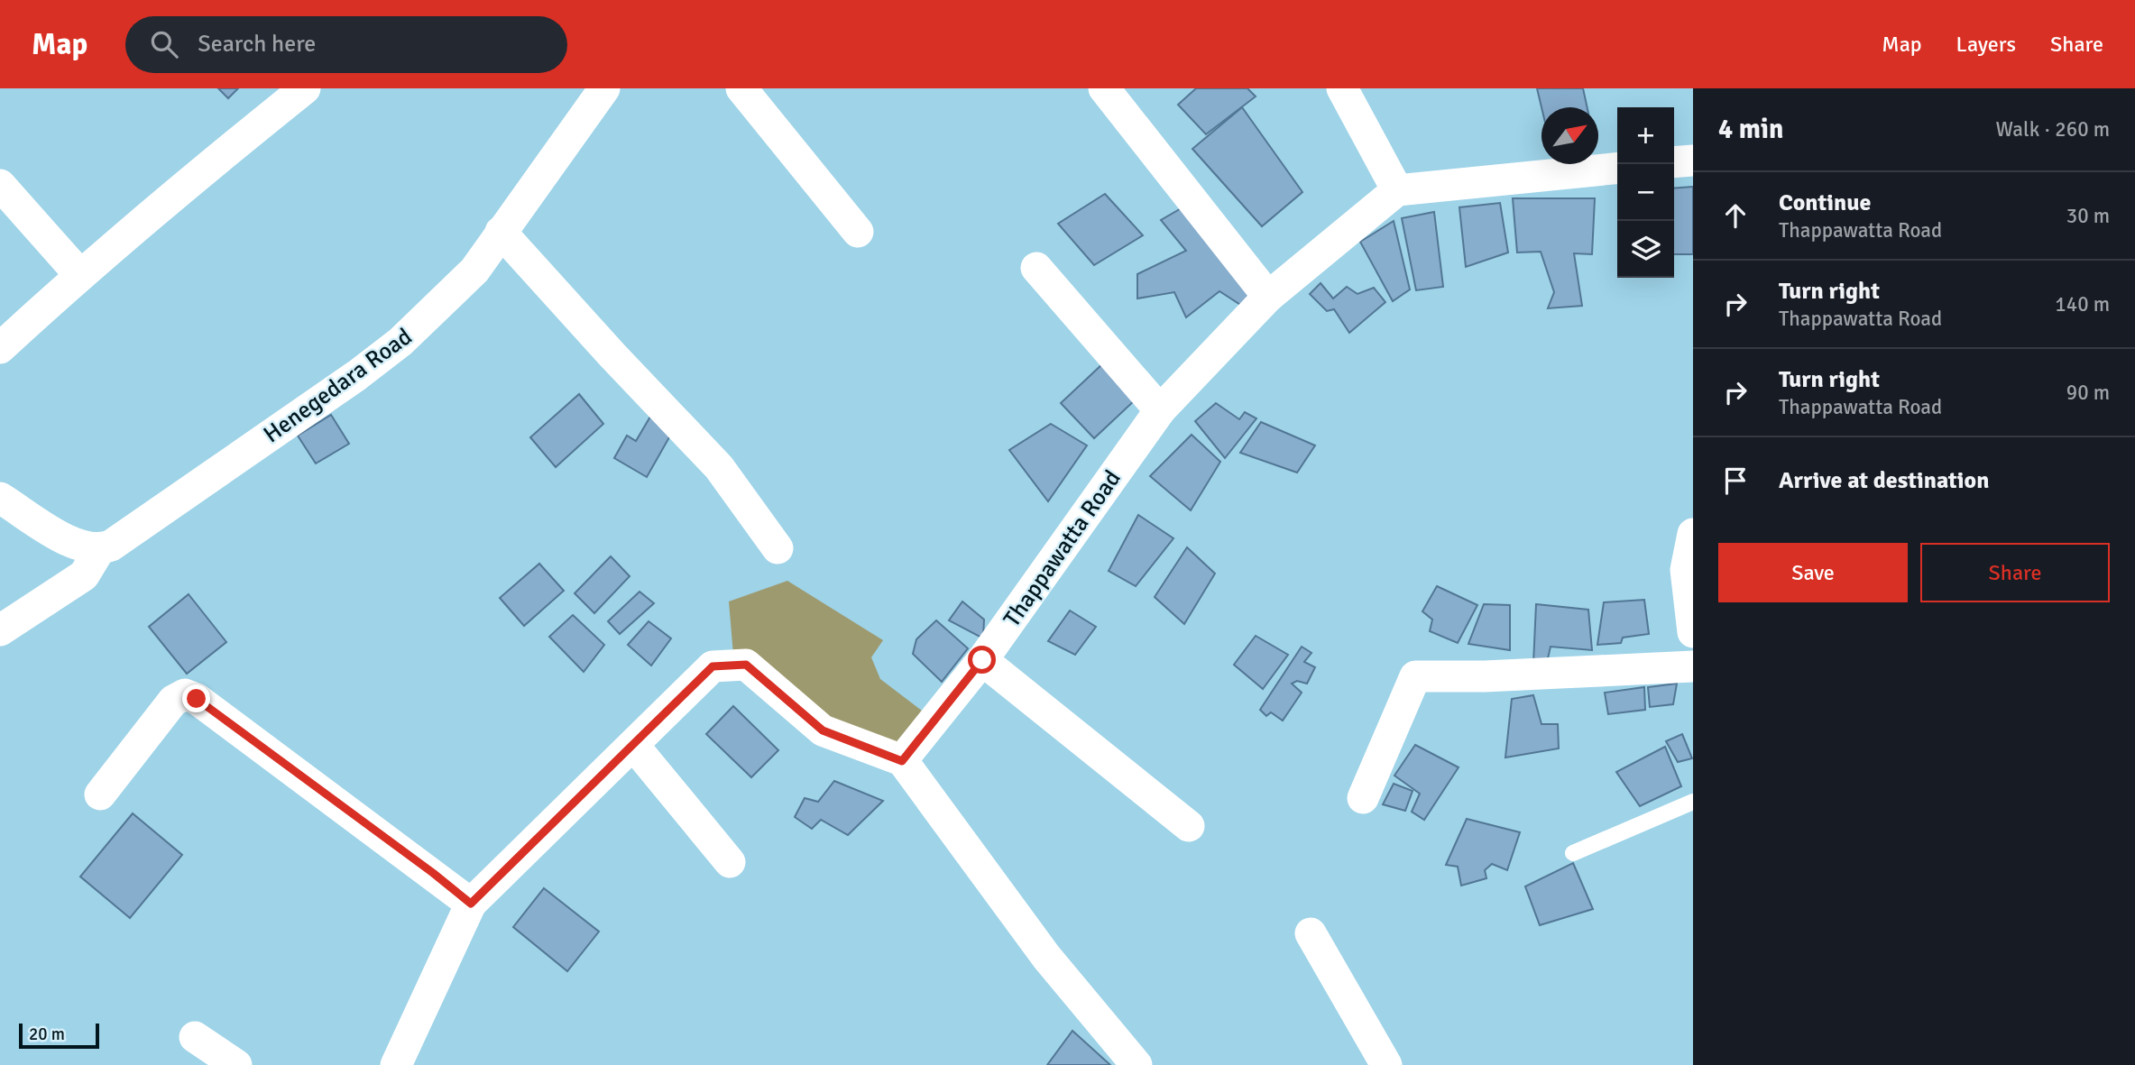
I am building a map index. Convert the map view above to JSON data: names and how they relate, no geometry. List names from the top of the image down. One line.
{"streets":{"street":["Henegedara Road","Thappawatta Road"]},"scale_bar":"20 m","north":"top right","page":{"header":"Map","search":"Search here","nav":["Map","Layers","Share"],"heading":["4 min","Walk · 260 m"],"map_buttons":["+","−"],"list":[["Continue","Thappawatta Road","30 m"],["Turn right","Thappawatta Road","140 m"],["Turn right","Thappawatta Road","90 m"],"Arrive at destination"],"buttons":["Save","Share"],"scale":"20 m"}}
